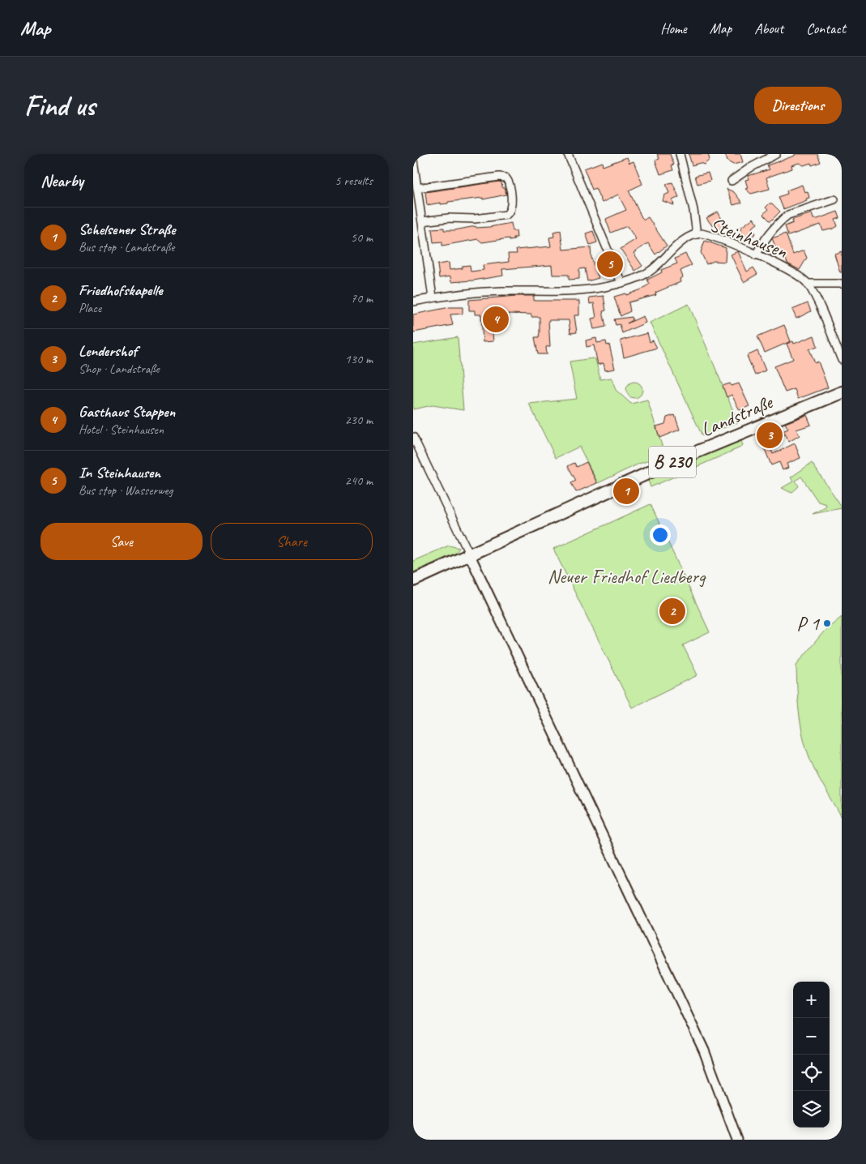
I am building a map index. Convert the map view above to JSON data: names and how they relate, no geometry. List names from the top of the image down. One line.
{"streets":{"main road":["Landstraße","B 230"],"street":["Steinhausen"]},"crossings":[["Landstraße","B 230"]],"parks":["Neuer Friedhof Liedberg"],"places":["P 1"],"page":{"header":"Map","nav":["Home","Map","About","Contact"],"buttons":["Directions",["Save","Share"]],"title":"Find us","heading":["Nearby","5 results"],"list":[{"mark":"1","name":"Schelsener Straße","note":"Bus stop · Landstraße","value":"50 m"},{"mark":"2","name":"Friedhofskapelle","note":"Place","value":"70 m"},{"mark":"3","name":"Lendershof","note":"Shop · Landstraße","value":"130 m"},{"mark":"4","name":"Gasthaus Stappen","note":"Hotel · Steinhausen","value":"230 m"},{"mark":"5","name":"In Steinhausen","note":"Bus stop · Wasserweg","value":"240 m"}],"pins":["5","4","3","1","2"],"map_buttons":["+","−"]}}
